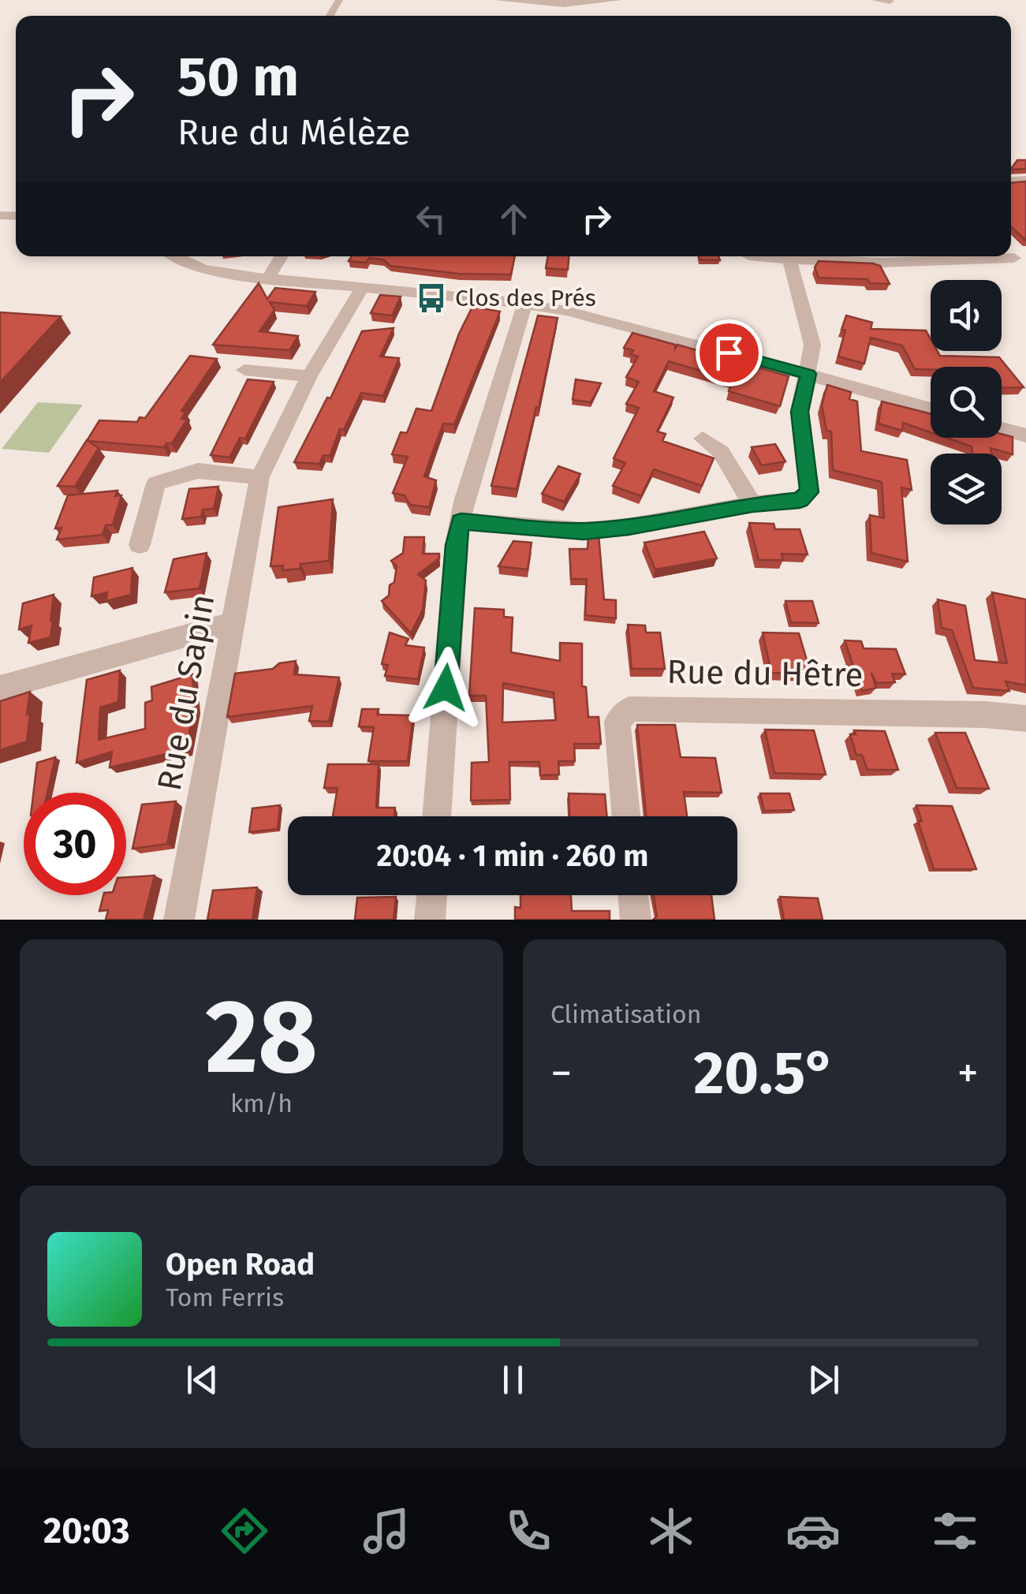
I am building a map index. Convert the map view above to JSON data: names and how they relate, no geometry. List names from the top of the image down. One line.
{"streets":{"street":["Rue du Hêtre","Rue du Sapin"]},"places":{"bus stop":["Clos des Prés"]},"page":{"turn":["50 m","Rue du Mélèze"],"limit":"30","trip":"20:04 · 1 min · 260 m","tile":[["28","km/h"],"Climatisation"],"heat":["−","20.5°","+"],"song":["Open Road","Tom Ferris"],"tabs":"20:03"}}
